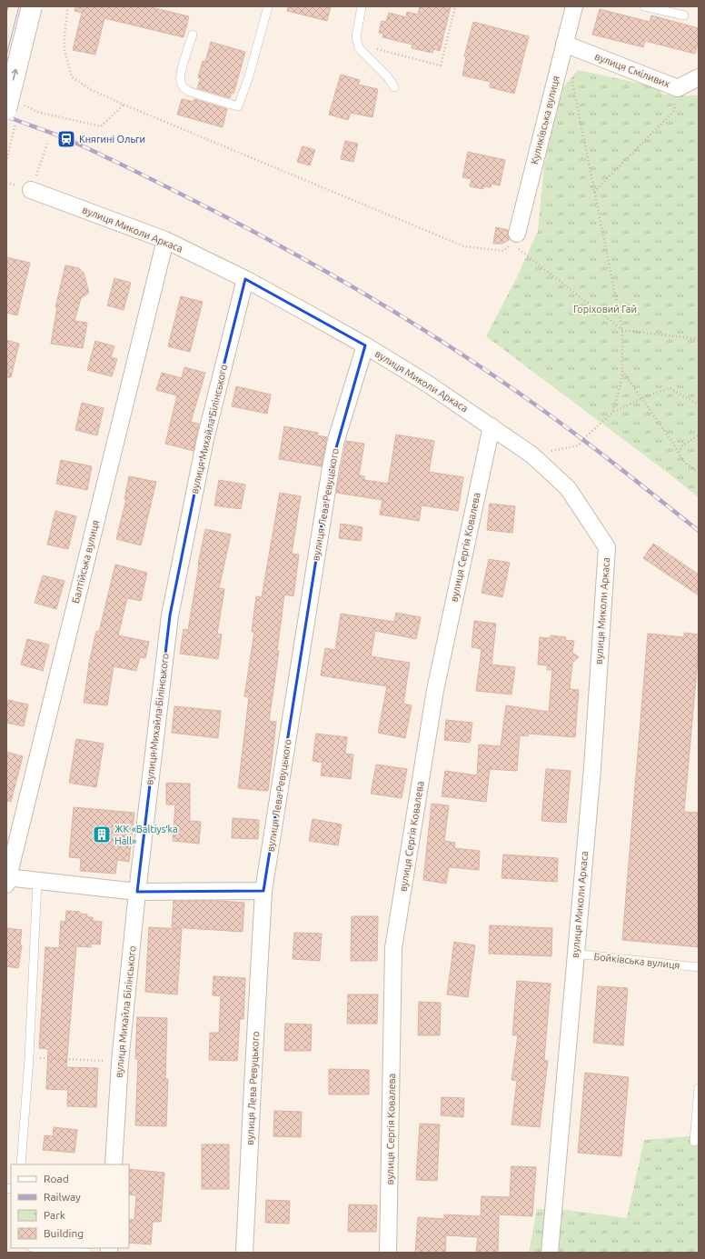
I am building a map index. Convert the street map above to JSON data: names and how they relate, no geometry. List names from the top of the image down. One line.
{"streets":{"street":["вулиця Сміливих","Куликівська вулиця","вулиця Миколи Аркаса","вулиця Михайла Білінського","вулиця Лева Ревуцького","вулиця Сергія Ковалева","Балтійська вулиця"],"lane":["Бойківська вулиця"]},"crossings":[["вулиця Сміливих","Куликівська вулиця"],["вулиця Миколи Аркаса","вулиця Михайла Білінського"],["вулиця Миколи Аркаса","вулиця Лева Ревуцького"],["вулиця Миколи Аркаса","вулиця Сергія Ковалева"],["вулиця Миколи Аркаса","Балтійська вулиця"],["вулиця Миколи Аркаса","Бойківська вулиця"]],"parks":["Горіховий Гай"],"places":{"station":["Княгині Ольги"],"building":["ЖК «Baltiysʹka Hall»"]},"legend":["Road","Railway","Park","Building"]}
